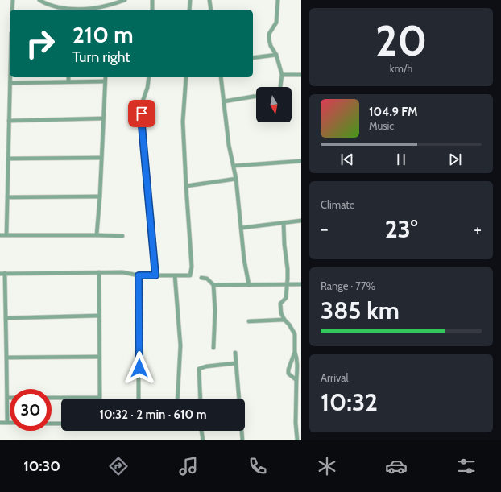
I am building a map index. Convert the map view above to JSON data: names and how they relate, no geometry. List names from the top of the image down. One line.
{"north":"bottom","page":{"tile":[["20","km/h"],"Climate",["Range · 77%","385 km"],["Arrival","10:32"]],"turn":["210 m","Turn right"],"song":["104.9 FM","Music"],"heat":["−","23°","+"],"limit":"30","trip":"10:32 · 2 min · 610 m","tabs":"10:30"}}
